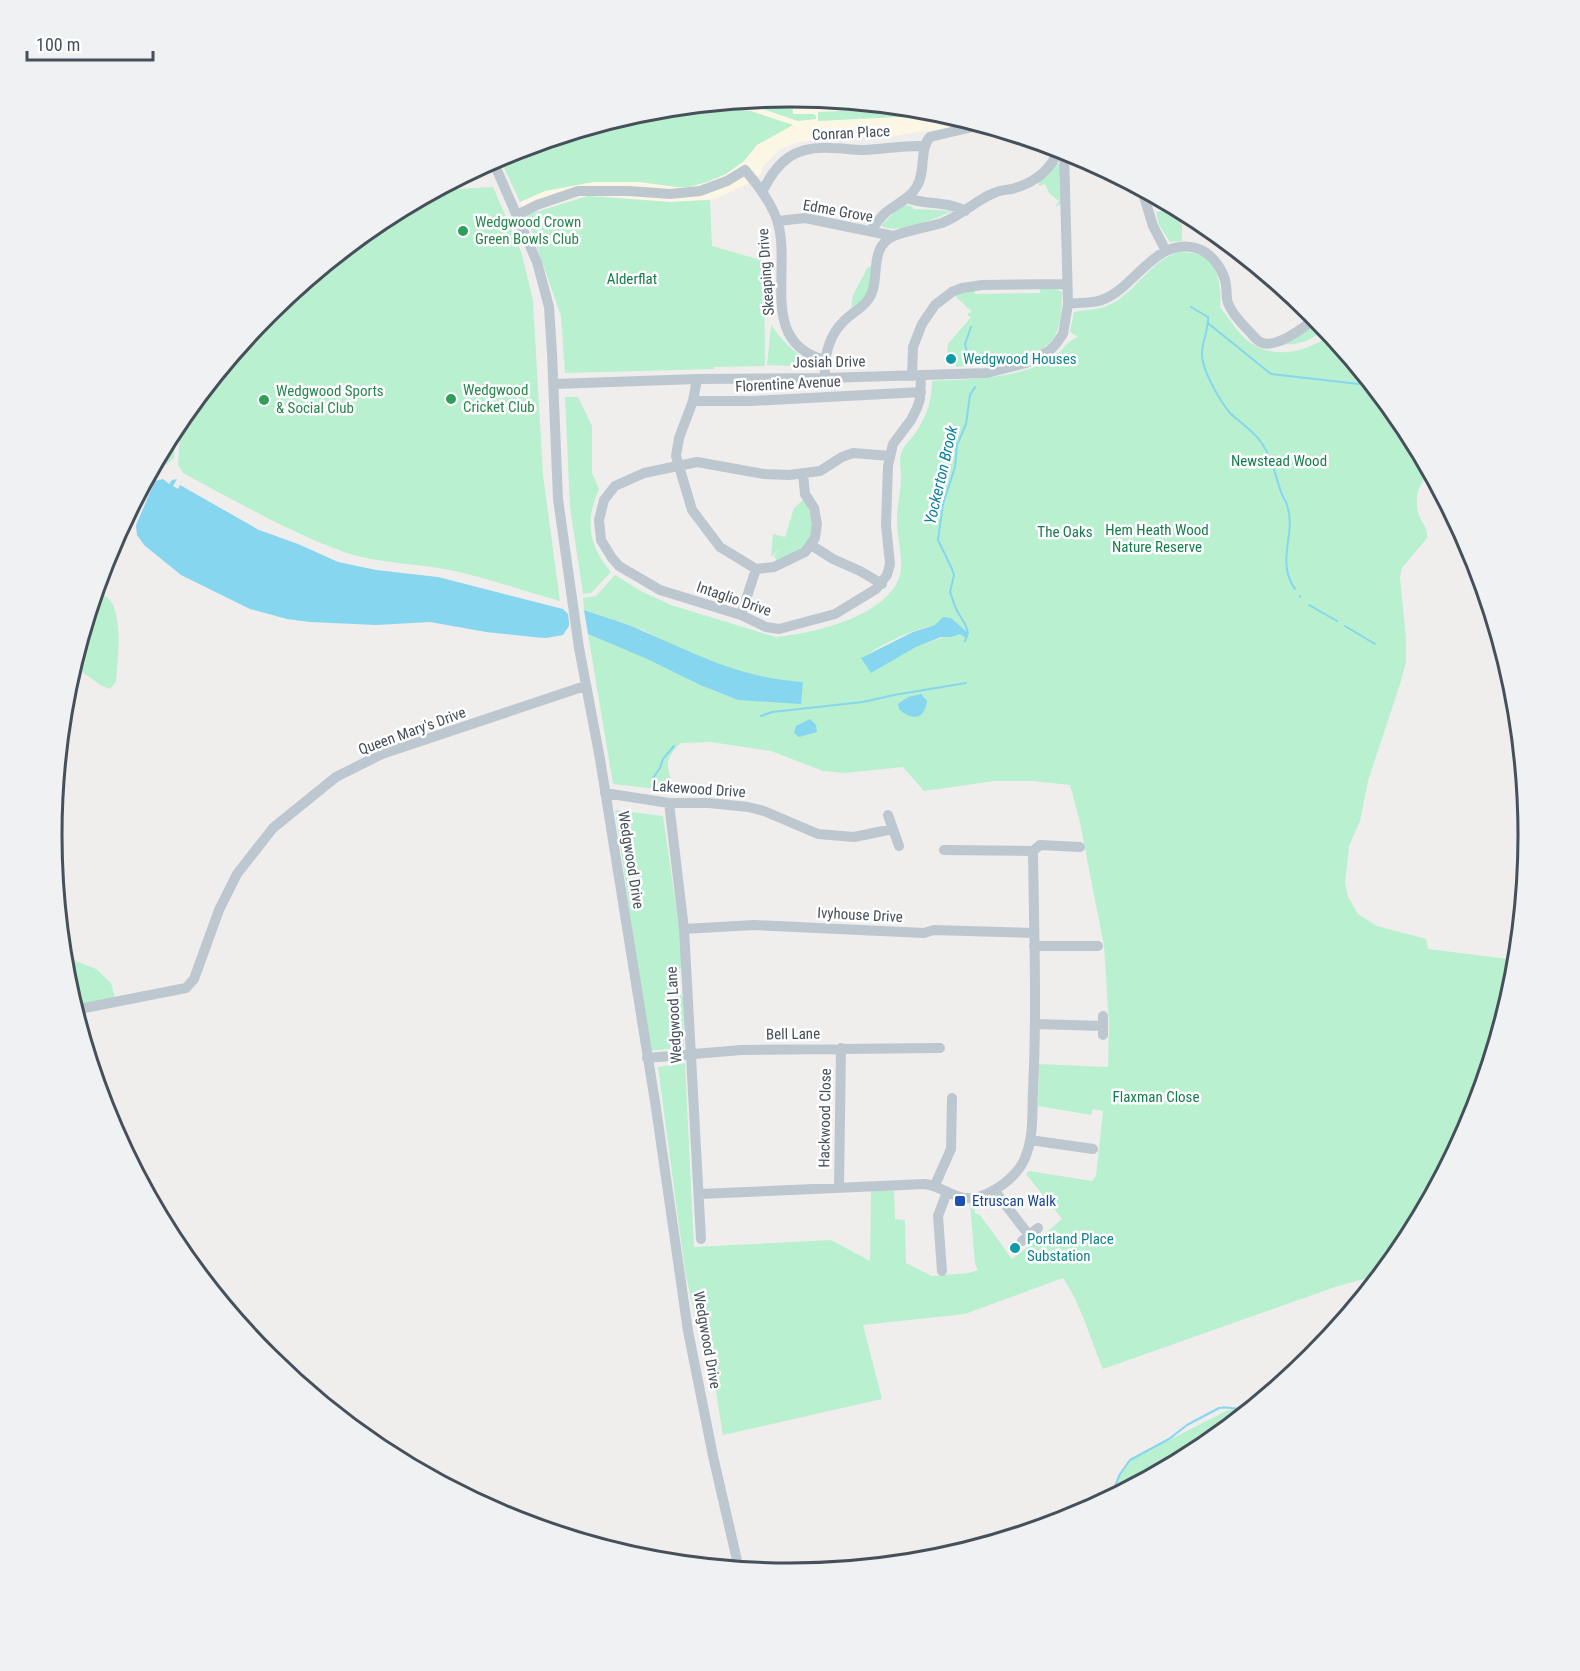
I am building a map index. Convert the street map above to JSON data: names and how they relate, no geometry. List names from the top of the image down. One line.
{"streets":{"street":["Conran Place","Edme Grove","Skeaping Drive","Josiah Drive","Florentine Avenue","Intaglio Drive","Queen Mary's Drive","Lakewood Drive","Wedgwood Drive","Ivyhouse Drive","Wedgwood Lane","Bell Lane","Hackwood Close"]},"crossings":[["Conran Place","Skeaping Drive"],["Edme Grove","Skeaping Drive"],["Skeaping Drive","Wedgwood Drive"],["Josiah Drive","Wedgwood Drive"],["Queen Mary's Drive","Wedgwood Drive"],["Lakewood Drive","Wedgwood Drive"],["Lakewood Drive","Wedgwood Lane"],["Wedgwood Drive","Bell Lane"],["Ivyhouse Drive","Wedgwood Lane"],["Wedgwood Lane","Bell Lane"],["Bell Lane","Hackwood Close"]],"water":["Yockerton Brook"],"parks":["Alderflat","Newstead Wood","Hem Heath Wood Nature Reserve","The Oaks","Flaxman Close"],"places":{"other":["Wedgwood Crown Green Bowls Club","Wedgwood Houses","Wedgwood Cricket Club","Wedgwood Sports & Social Club","Portland Place Substation"],"transit":["Etruscan Walk"]},"scale_bar":"100 m"}
